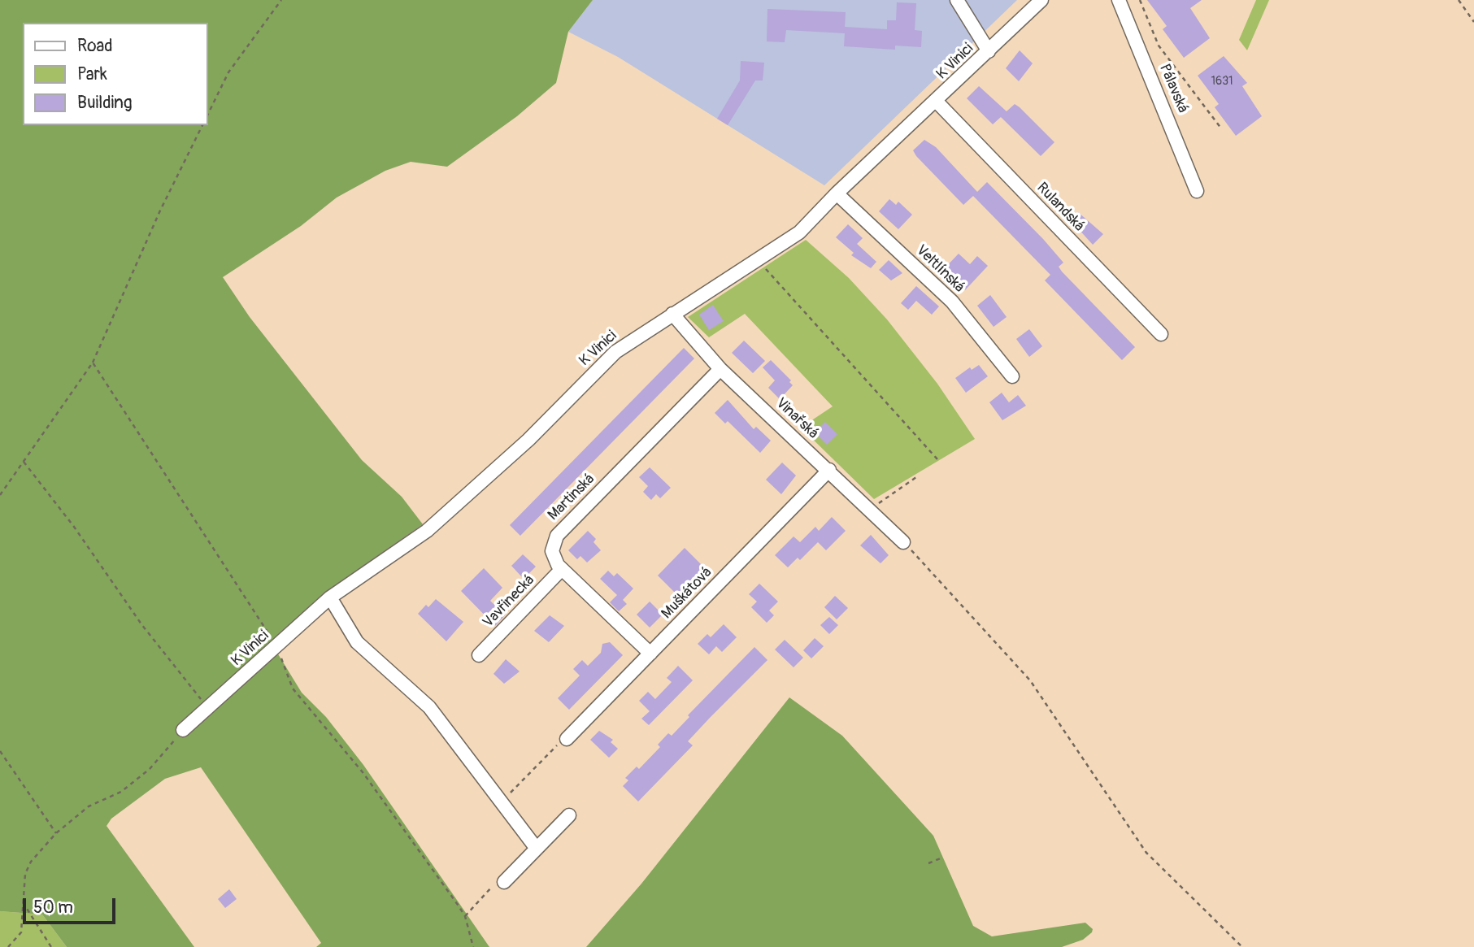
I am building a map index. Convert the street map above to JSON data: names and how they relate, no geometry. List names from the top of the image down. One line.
{"streets":{"street":["K Vinici","Pálavská","Rulandská","Veltlínská","Vinařská","Martinská","Muškátová","Vavřinecká"]},"crossings":[["K Vinici","Rulandská"],["K Vinici","Veltlínská"],["K Vinici","Vinařská"],["Vinařská","Martinská"],["Vinařská","Muškátová"],["Martinská","Vavřinecká"]],"house_numbers":["1631"],"legend":["Road","Park","Building"],"scale_bar":"50 m"}
